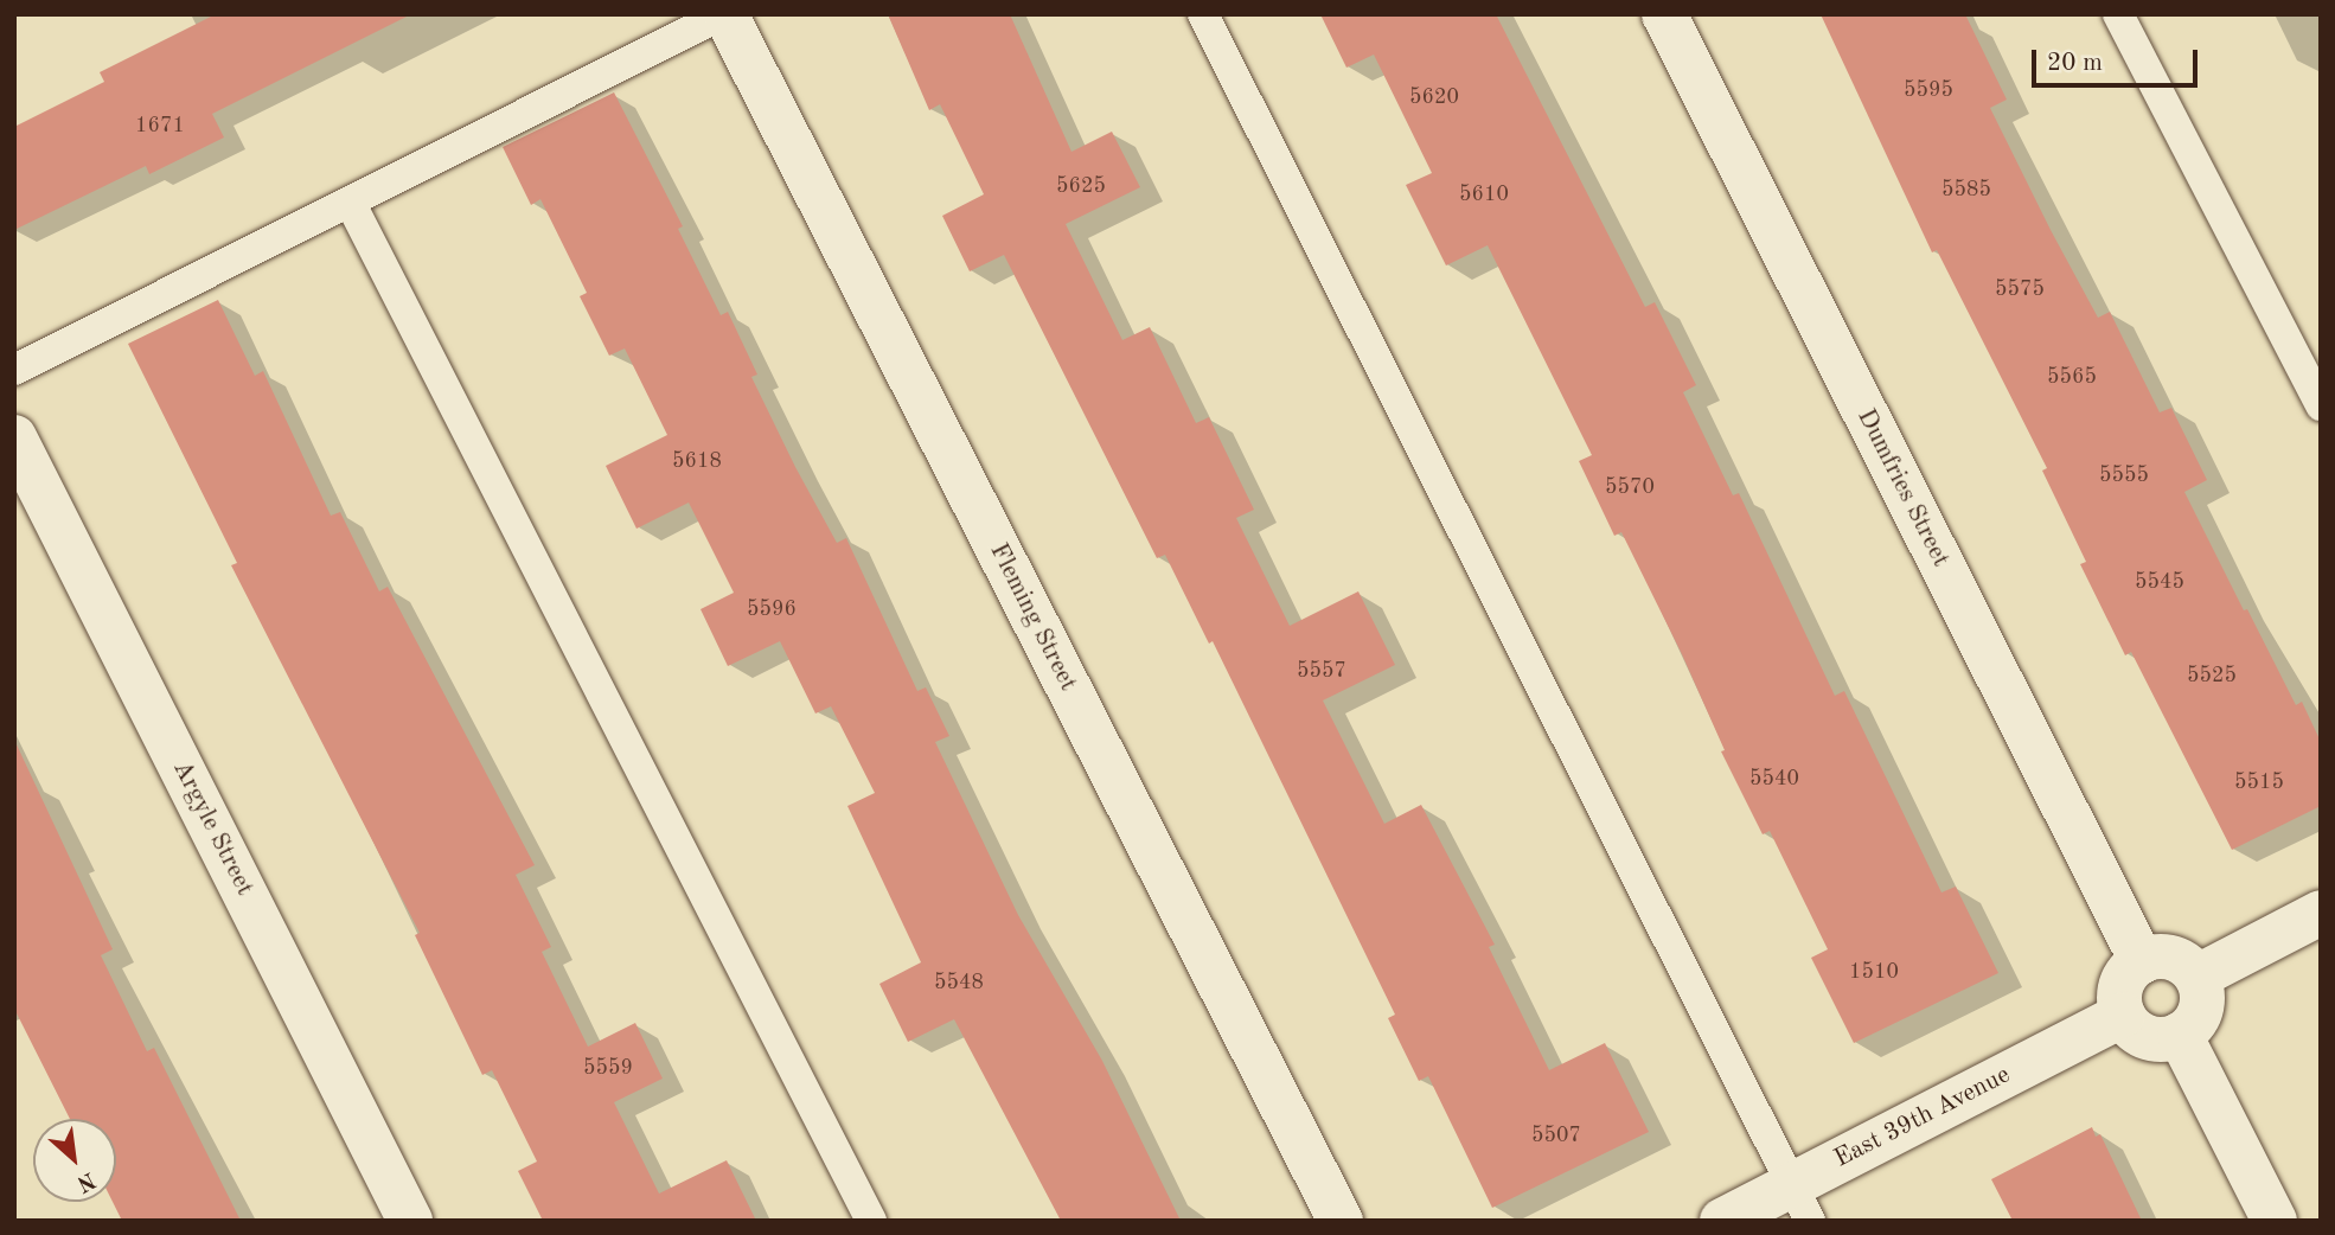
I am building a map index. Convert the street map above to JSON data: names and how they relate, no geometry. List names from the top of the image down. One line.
{"streets":{"street":["Dumfries Street","Fleming Street","Argyle Street","East 39th Avenue"]},"crossings":[["Dumfries Street","East 39th Avenue"]],"house_numbers":["5595","5620","1671","5625","5585","5610","5575","5565","5618","5555","5570","5545","5596","5557","5525","5540","5515","1510","5548","5559","5507"],"scale_bar":"20 m","north":"bottom right"}
